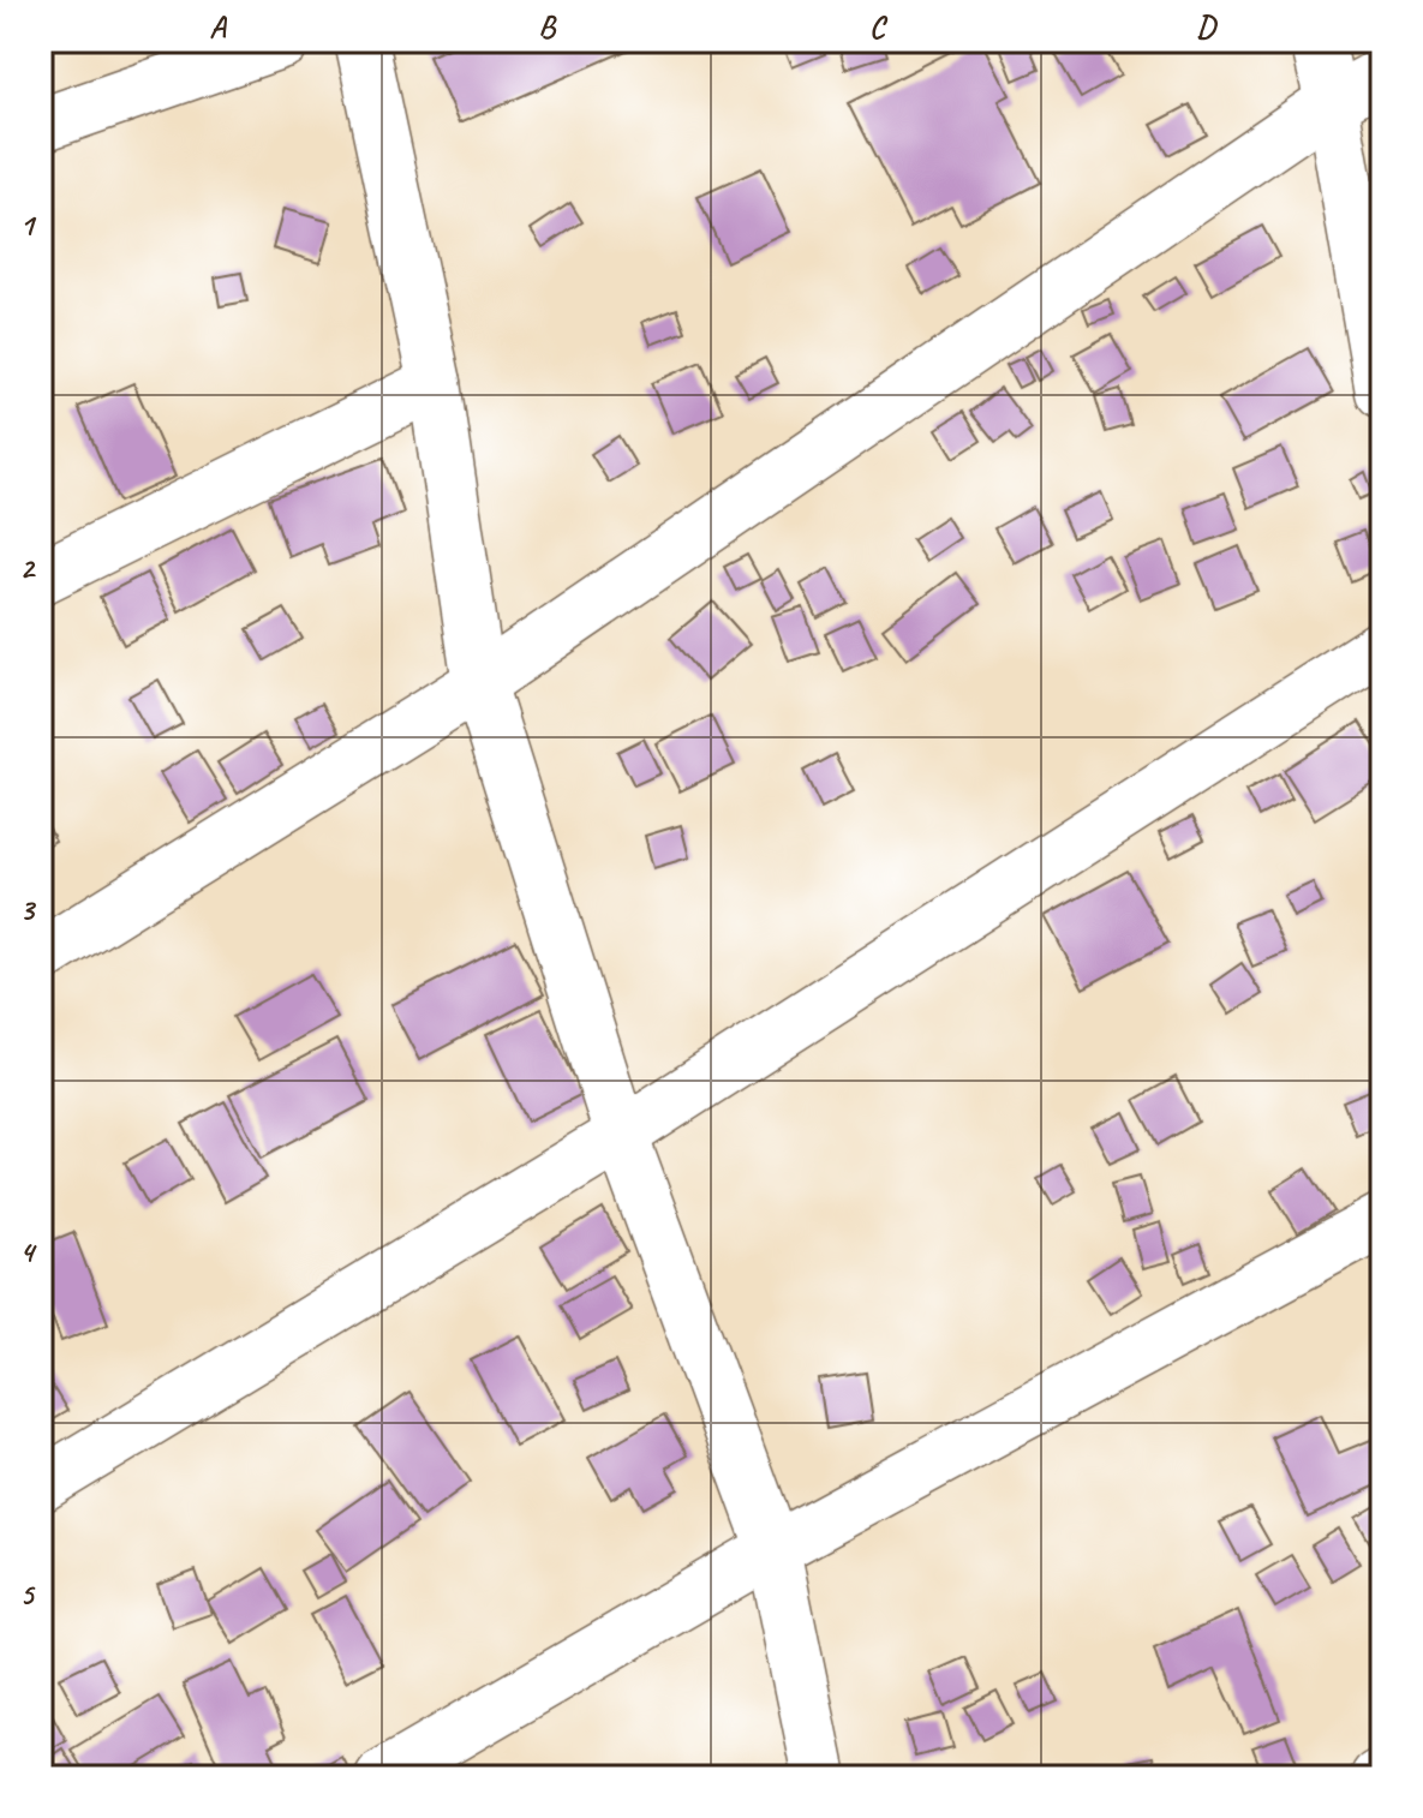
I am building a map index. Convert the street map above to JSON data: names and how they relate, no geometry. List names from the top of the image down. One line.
{"grid":{"columns":["A","B","C","D"],"rows":["1","2","3","4","5"]}}
